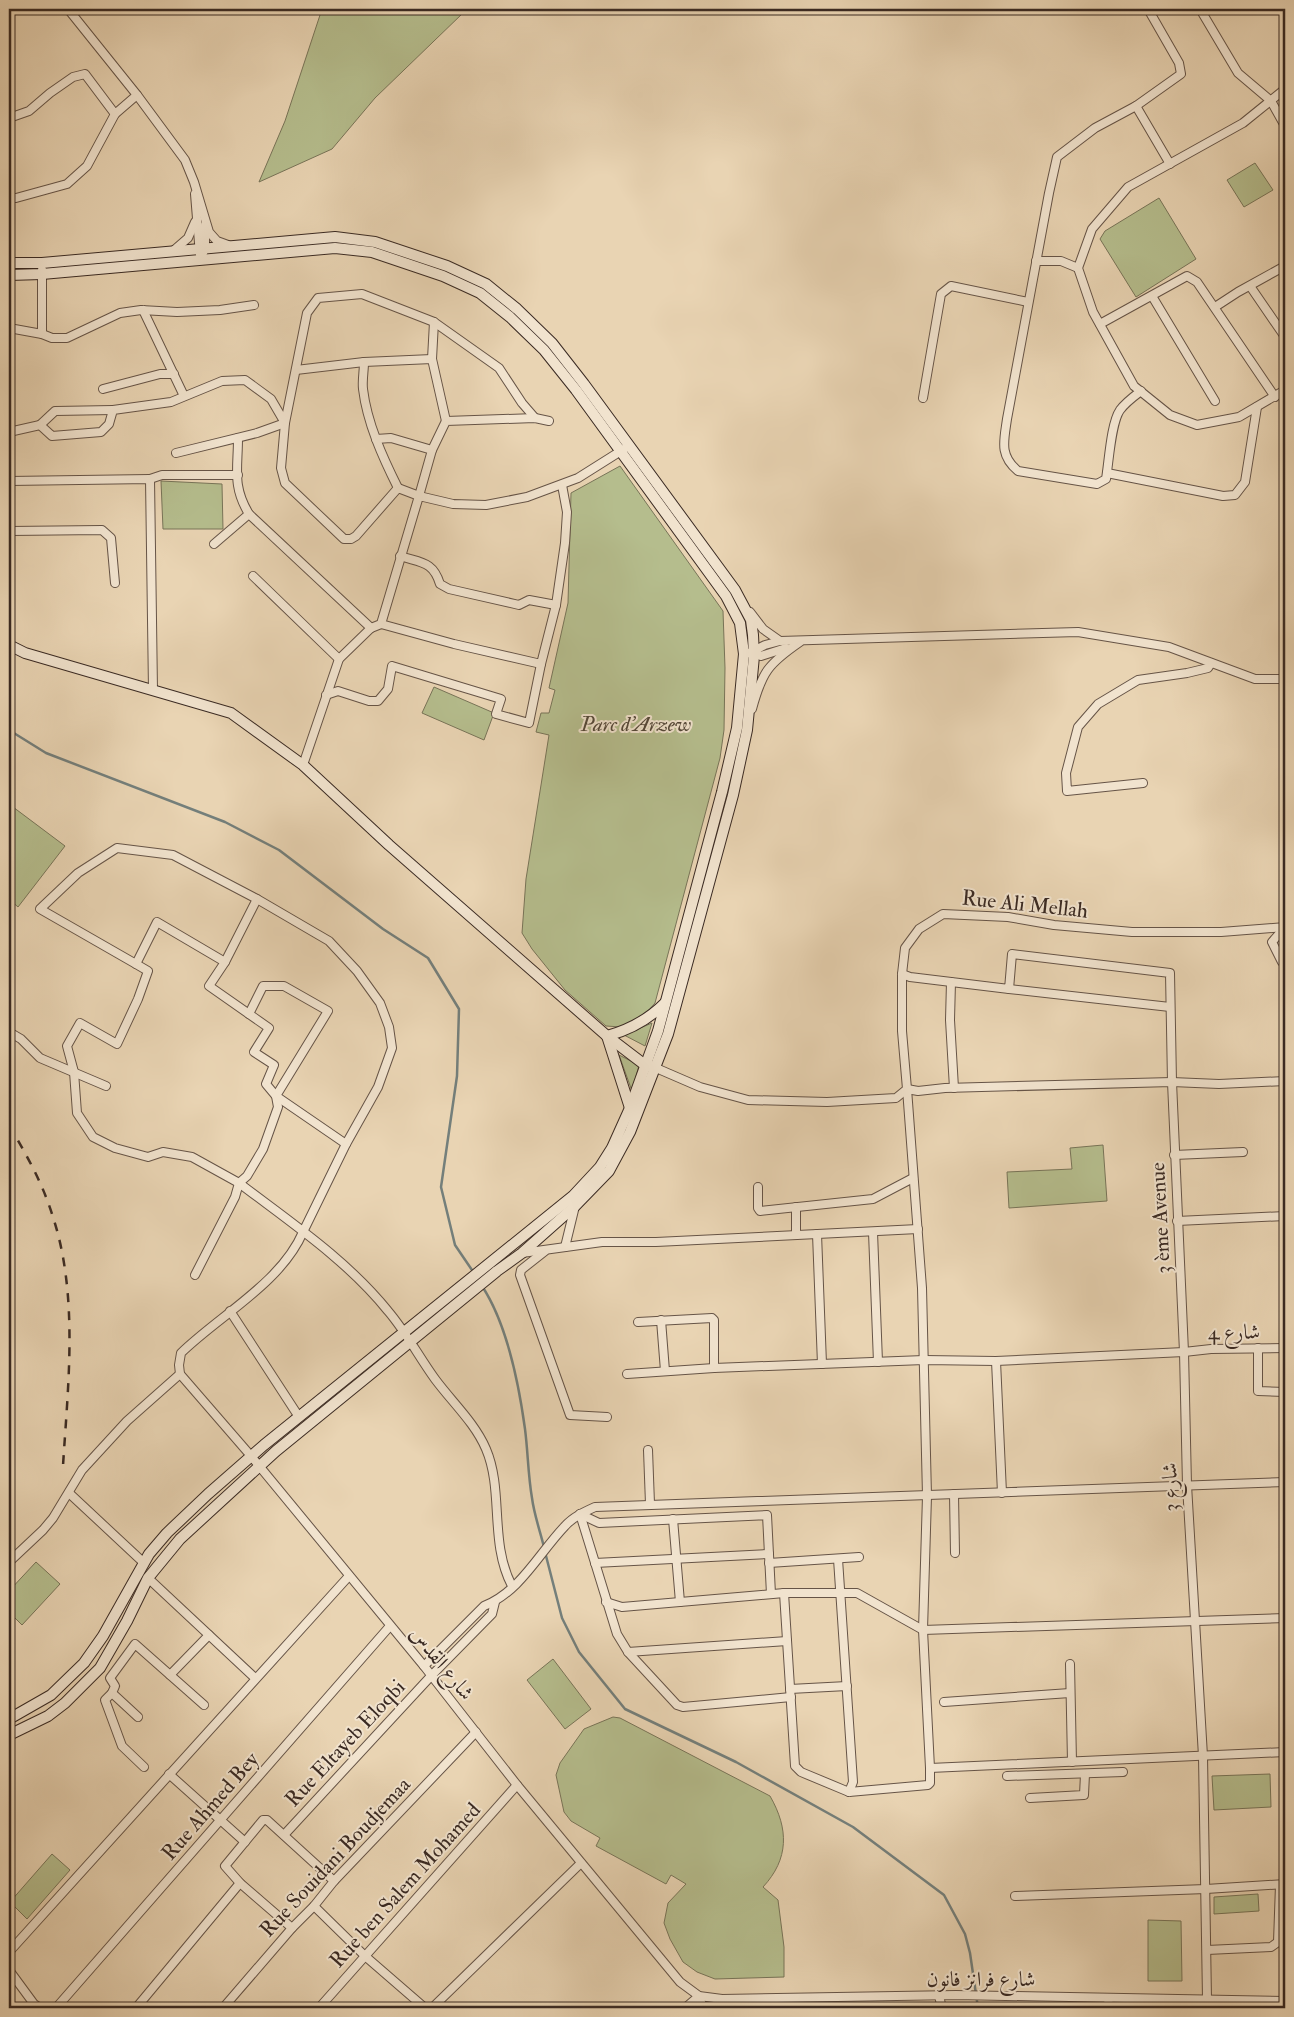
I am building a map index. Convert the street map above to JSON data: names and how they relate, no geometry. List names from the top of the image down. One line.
{"streets":{"street":["Rue Ali Mellah","3 ème Avenue","شارع 4","شارع 3","شارع القدس","Rue Eltayeb Eloqbi","Rue Ahmed Bey","Rue Souidani Boudjemaa","Rue ben Salem Mohamed","شارع فرانز فانون"]},"crossings":[["Rue Ali Mellah","شارع 4"],["3 ème Avenue","شارع 4"],["3 ème Avenue","شارع 3"],["شارع 4","شارع 3"],["شارع 3","شارع فرانز فانون"],["شارع القدس","Rue Eltayeb Eloqbi"],["شارع القدس","Rue Ahmed Bey"],["شارع القدس","Rue Souidani Boudjemaa"],["شارع القدس","Rue ben Salem Mohamed"],["شارع القدس","شارع فرانز فانون"]],"parks":["Parc d'Arzew"]}
